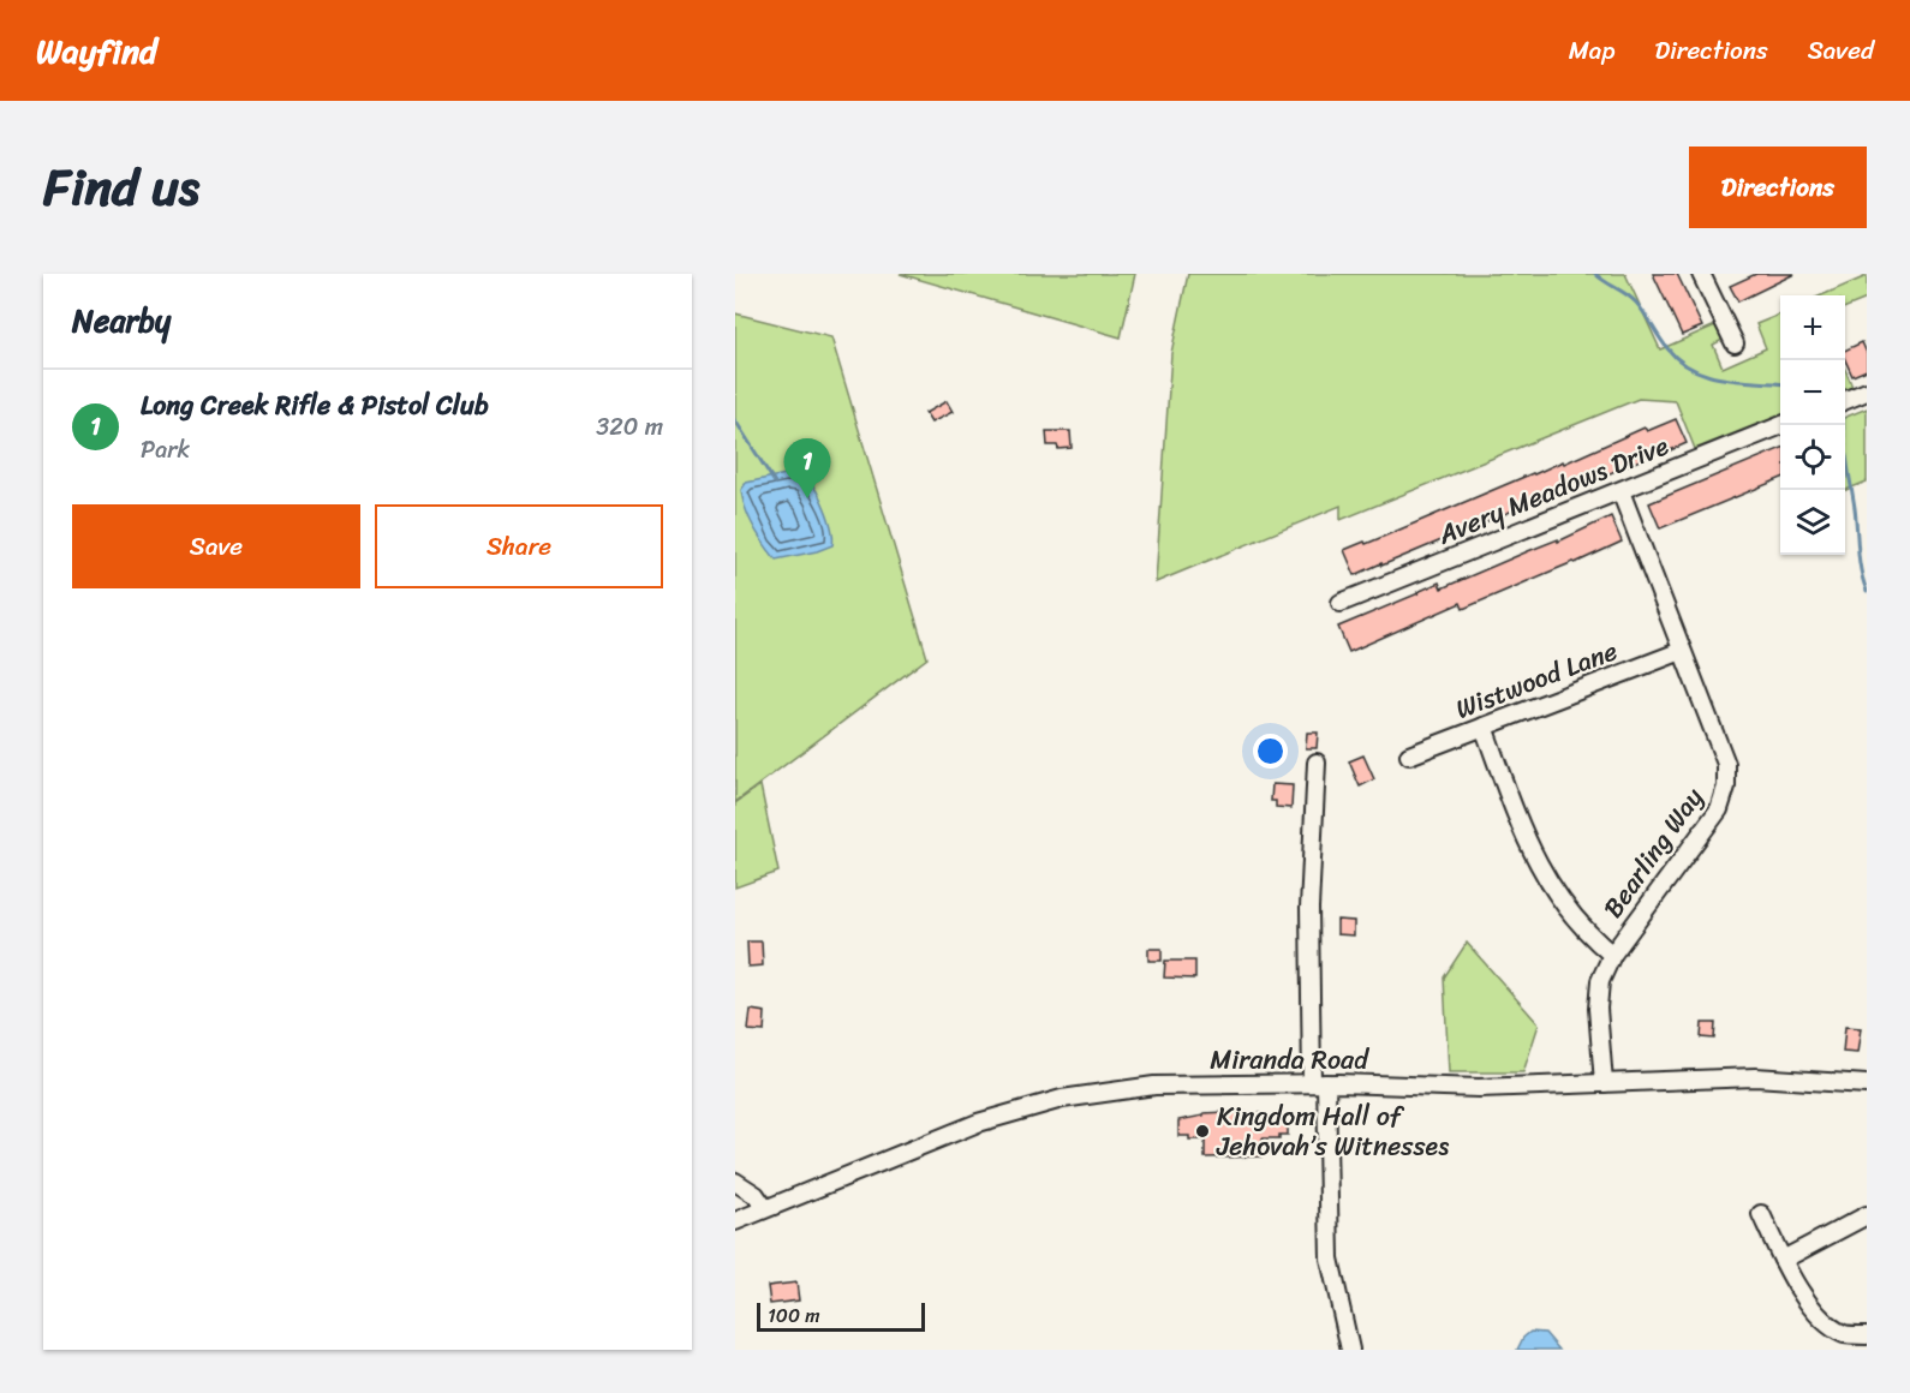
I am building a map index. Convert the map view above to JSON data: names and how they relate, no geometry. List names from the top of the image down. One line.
{"streets":{"street":["Avery Meadows Drive","Wistwood Lane","Bearling Way","Miranda Road"]},"crossings":[["Avery Meadows Drive","Bearling Way"],["Wistwood Lane","Bearling Way"],["Bearling Way","Miranda Road"]],"places":["Kingdom Hall of Jehovah’s Witnesses"],"scale_bar":"100 m","page":{"header":"Wayfind","nav":["Map","Directions","Saved"],"title":"Find us","buttons":["Directions",["Save","Share"]],"heading":"Nearby","map_buttons":["+","−"],"list":[{"mark":"1","name":"Long Creek Rifle & Pistol Club","note":"Park","value":"320 m"}],"pins":"1","scale":"100 m"}}
